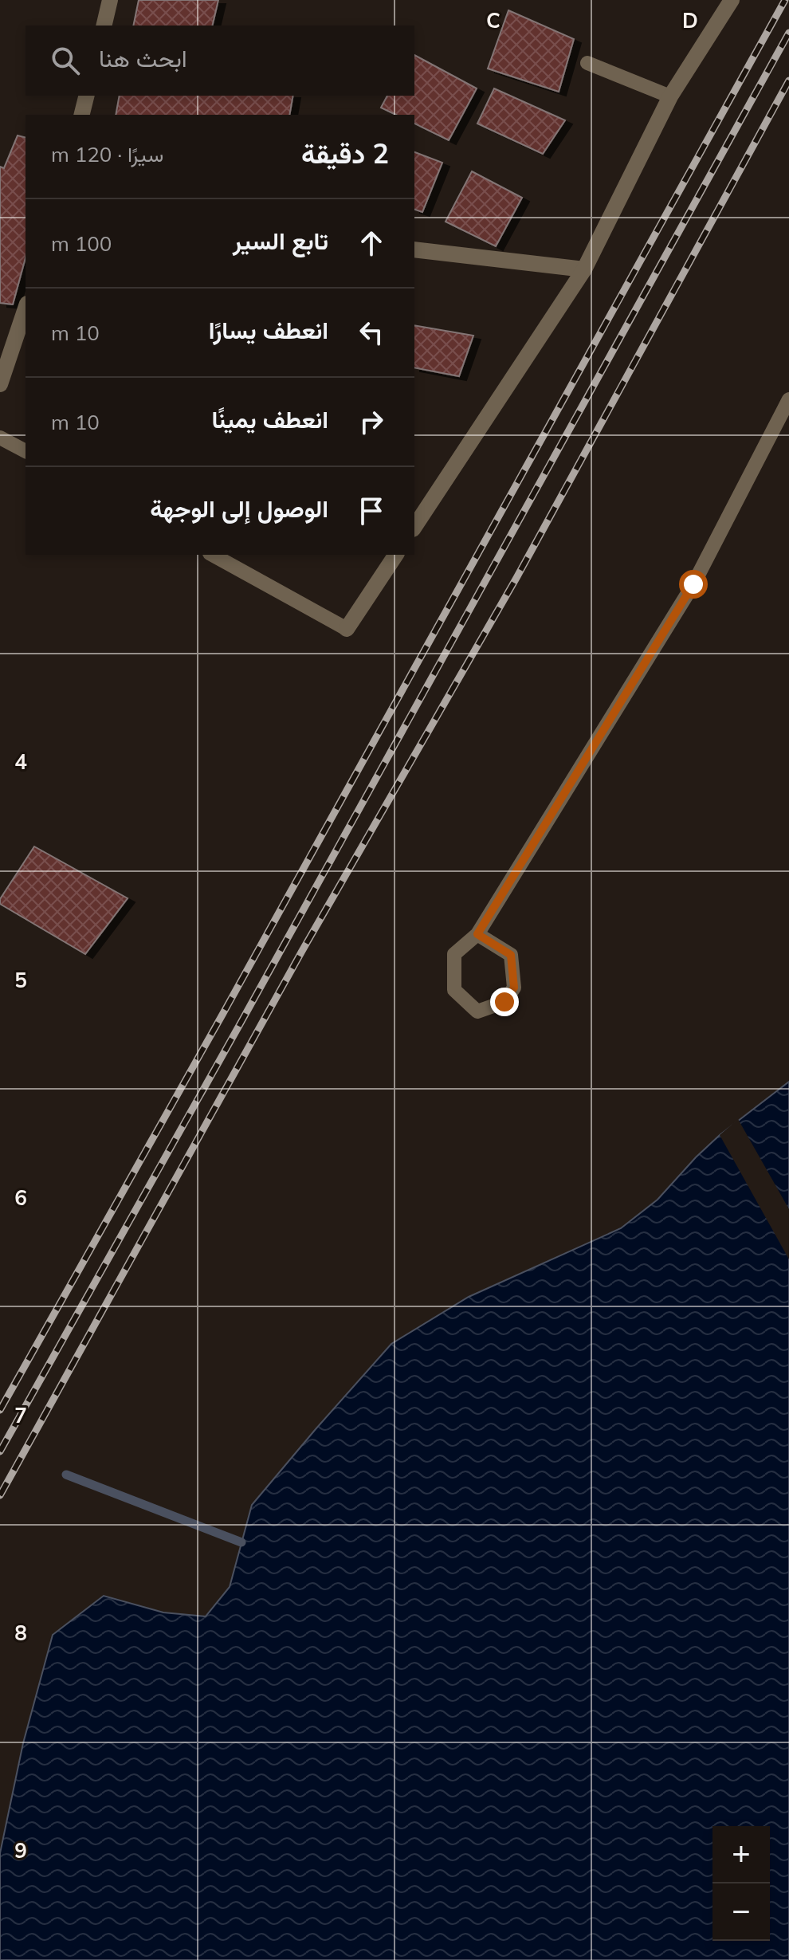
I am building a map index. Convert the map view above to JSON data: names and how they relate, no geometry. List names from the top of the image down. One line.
{"page":{"search":"ابحث هنا","heading":["2 دقيقة","سيرًا · 120 m"],"list":[["تابع السير","100 m"],["انعطف يسارًا","10 m"],["انعطف يمينًا","10 m"],"الوصول إلى الوجهة"],"map_buttons":["+","−"]},"grid":{"columns":["C","D"],"rows":["4","5","6","7","8","9"]}}
